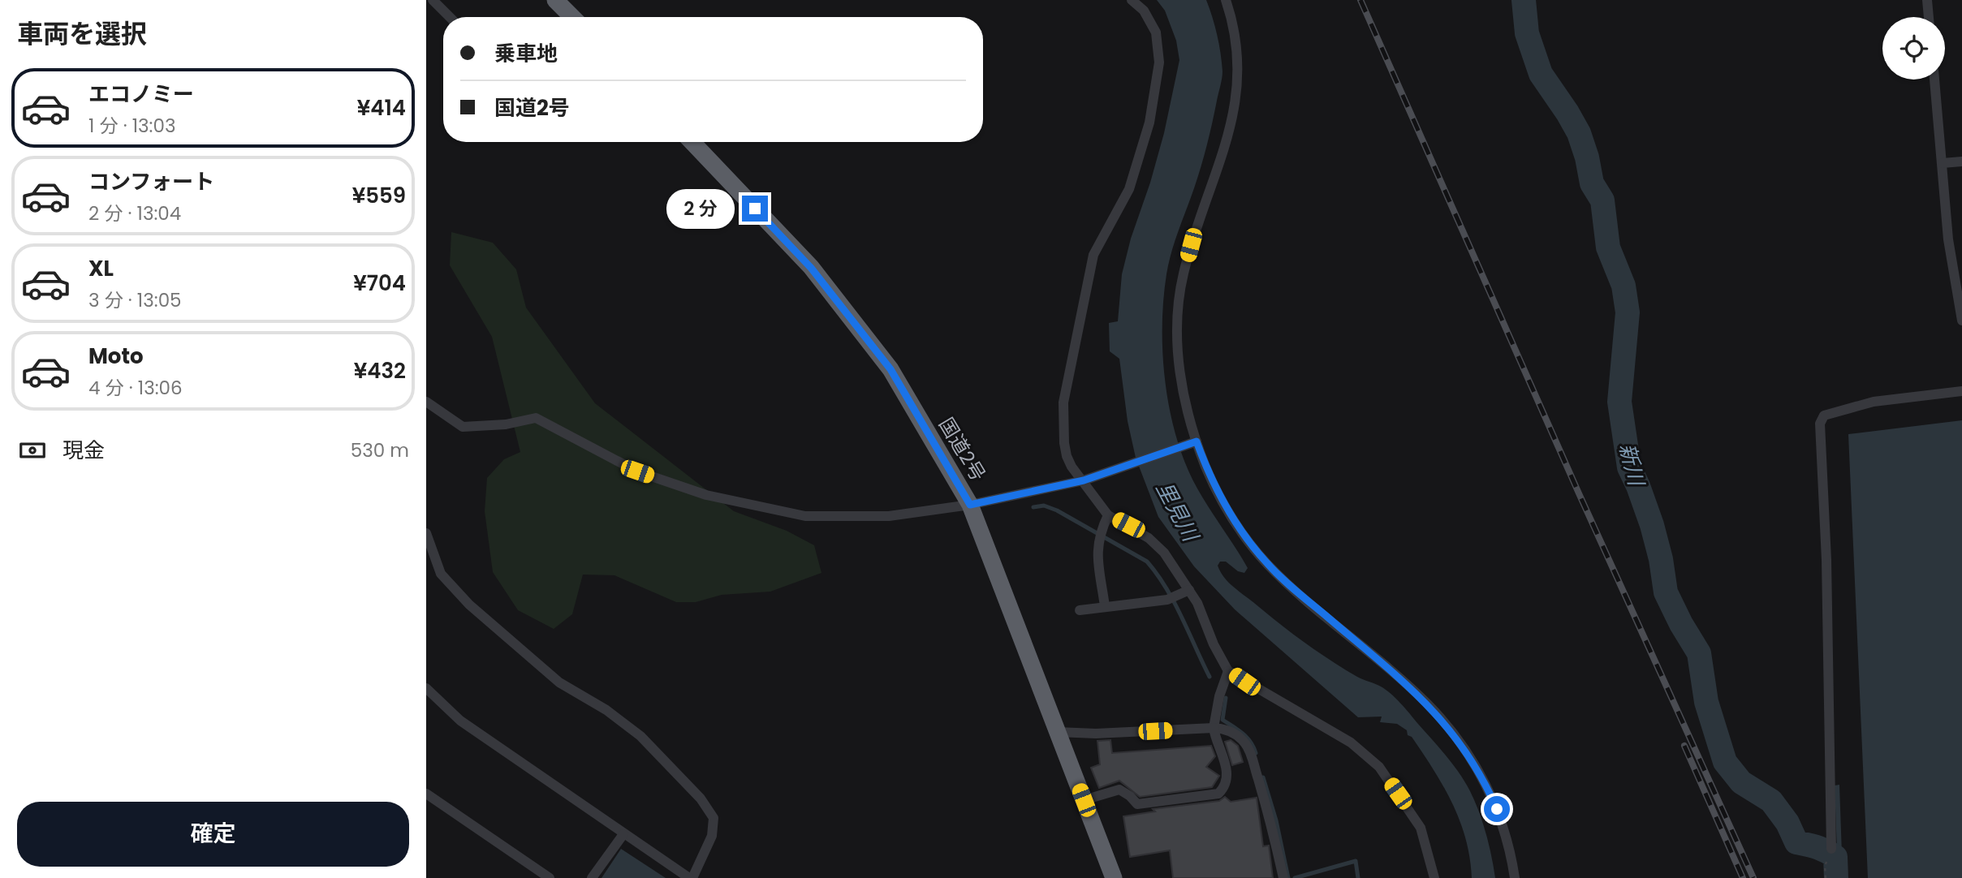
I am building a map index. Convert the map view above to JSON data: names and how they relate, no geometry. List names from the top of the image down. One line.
{"streets":{"highway":["国道2号"]},"water":["新川","里見川"],"page":{"heading":"車両を選択","banner":["乗車地","国道2号"],"list":[{"name":"エコノミー","note":"1 分 · 13:03","value":"¥414"},{"name":"コンフォート","note":"2 分 · 13:04","value":"¥559"},{"name":"XL","note":"3 分 · 13:05","value":"¥704"},{"name":"Moto","note":"4 分 · 13:06","value":"¥432"}],"bubble":"2 分","pay":["現金","530 m"],"buttons":"確定"}}
